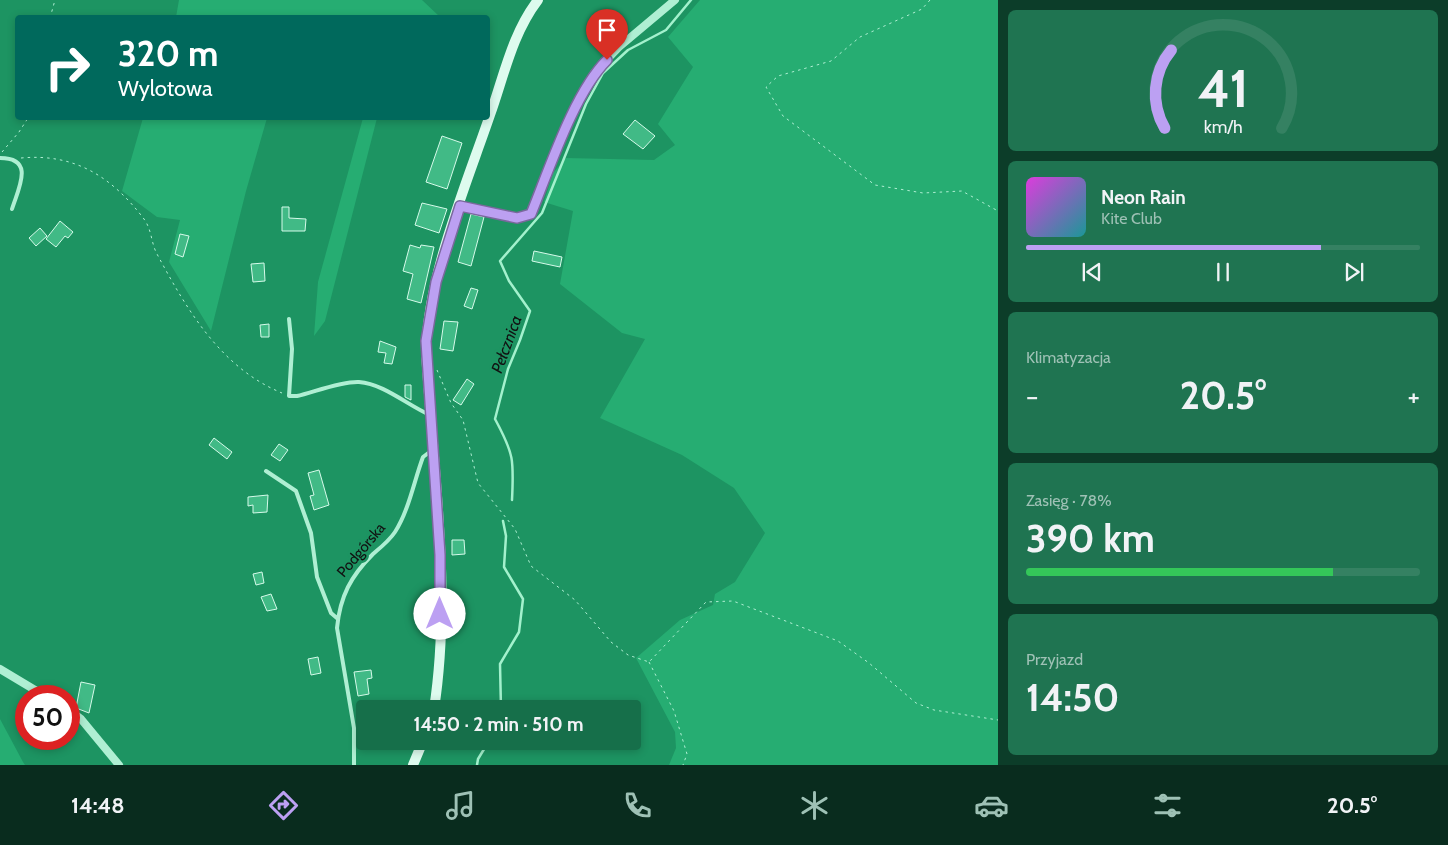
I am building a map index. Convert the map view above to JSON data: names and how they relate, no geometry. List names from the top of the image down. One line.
{"streets":{"lane":["Podgórska"]},"water":["Pełcznica"],"page":{"turn":["320 m","Wylotowa"],"song":["Neon Rain","Kite Club"],"tile":["Klimatyzacja",["Zasięg · 78%","390 km"],["Przyjazd","14:50"]],"heat":["−","20.5°","+"],"limit":"50","trip":"14:50 · 2 min · 510 m","tabs":["14:48","20.5°"],"gauge":["41","km/h"]}}
